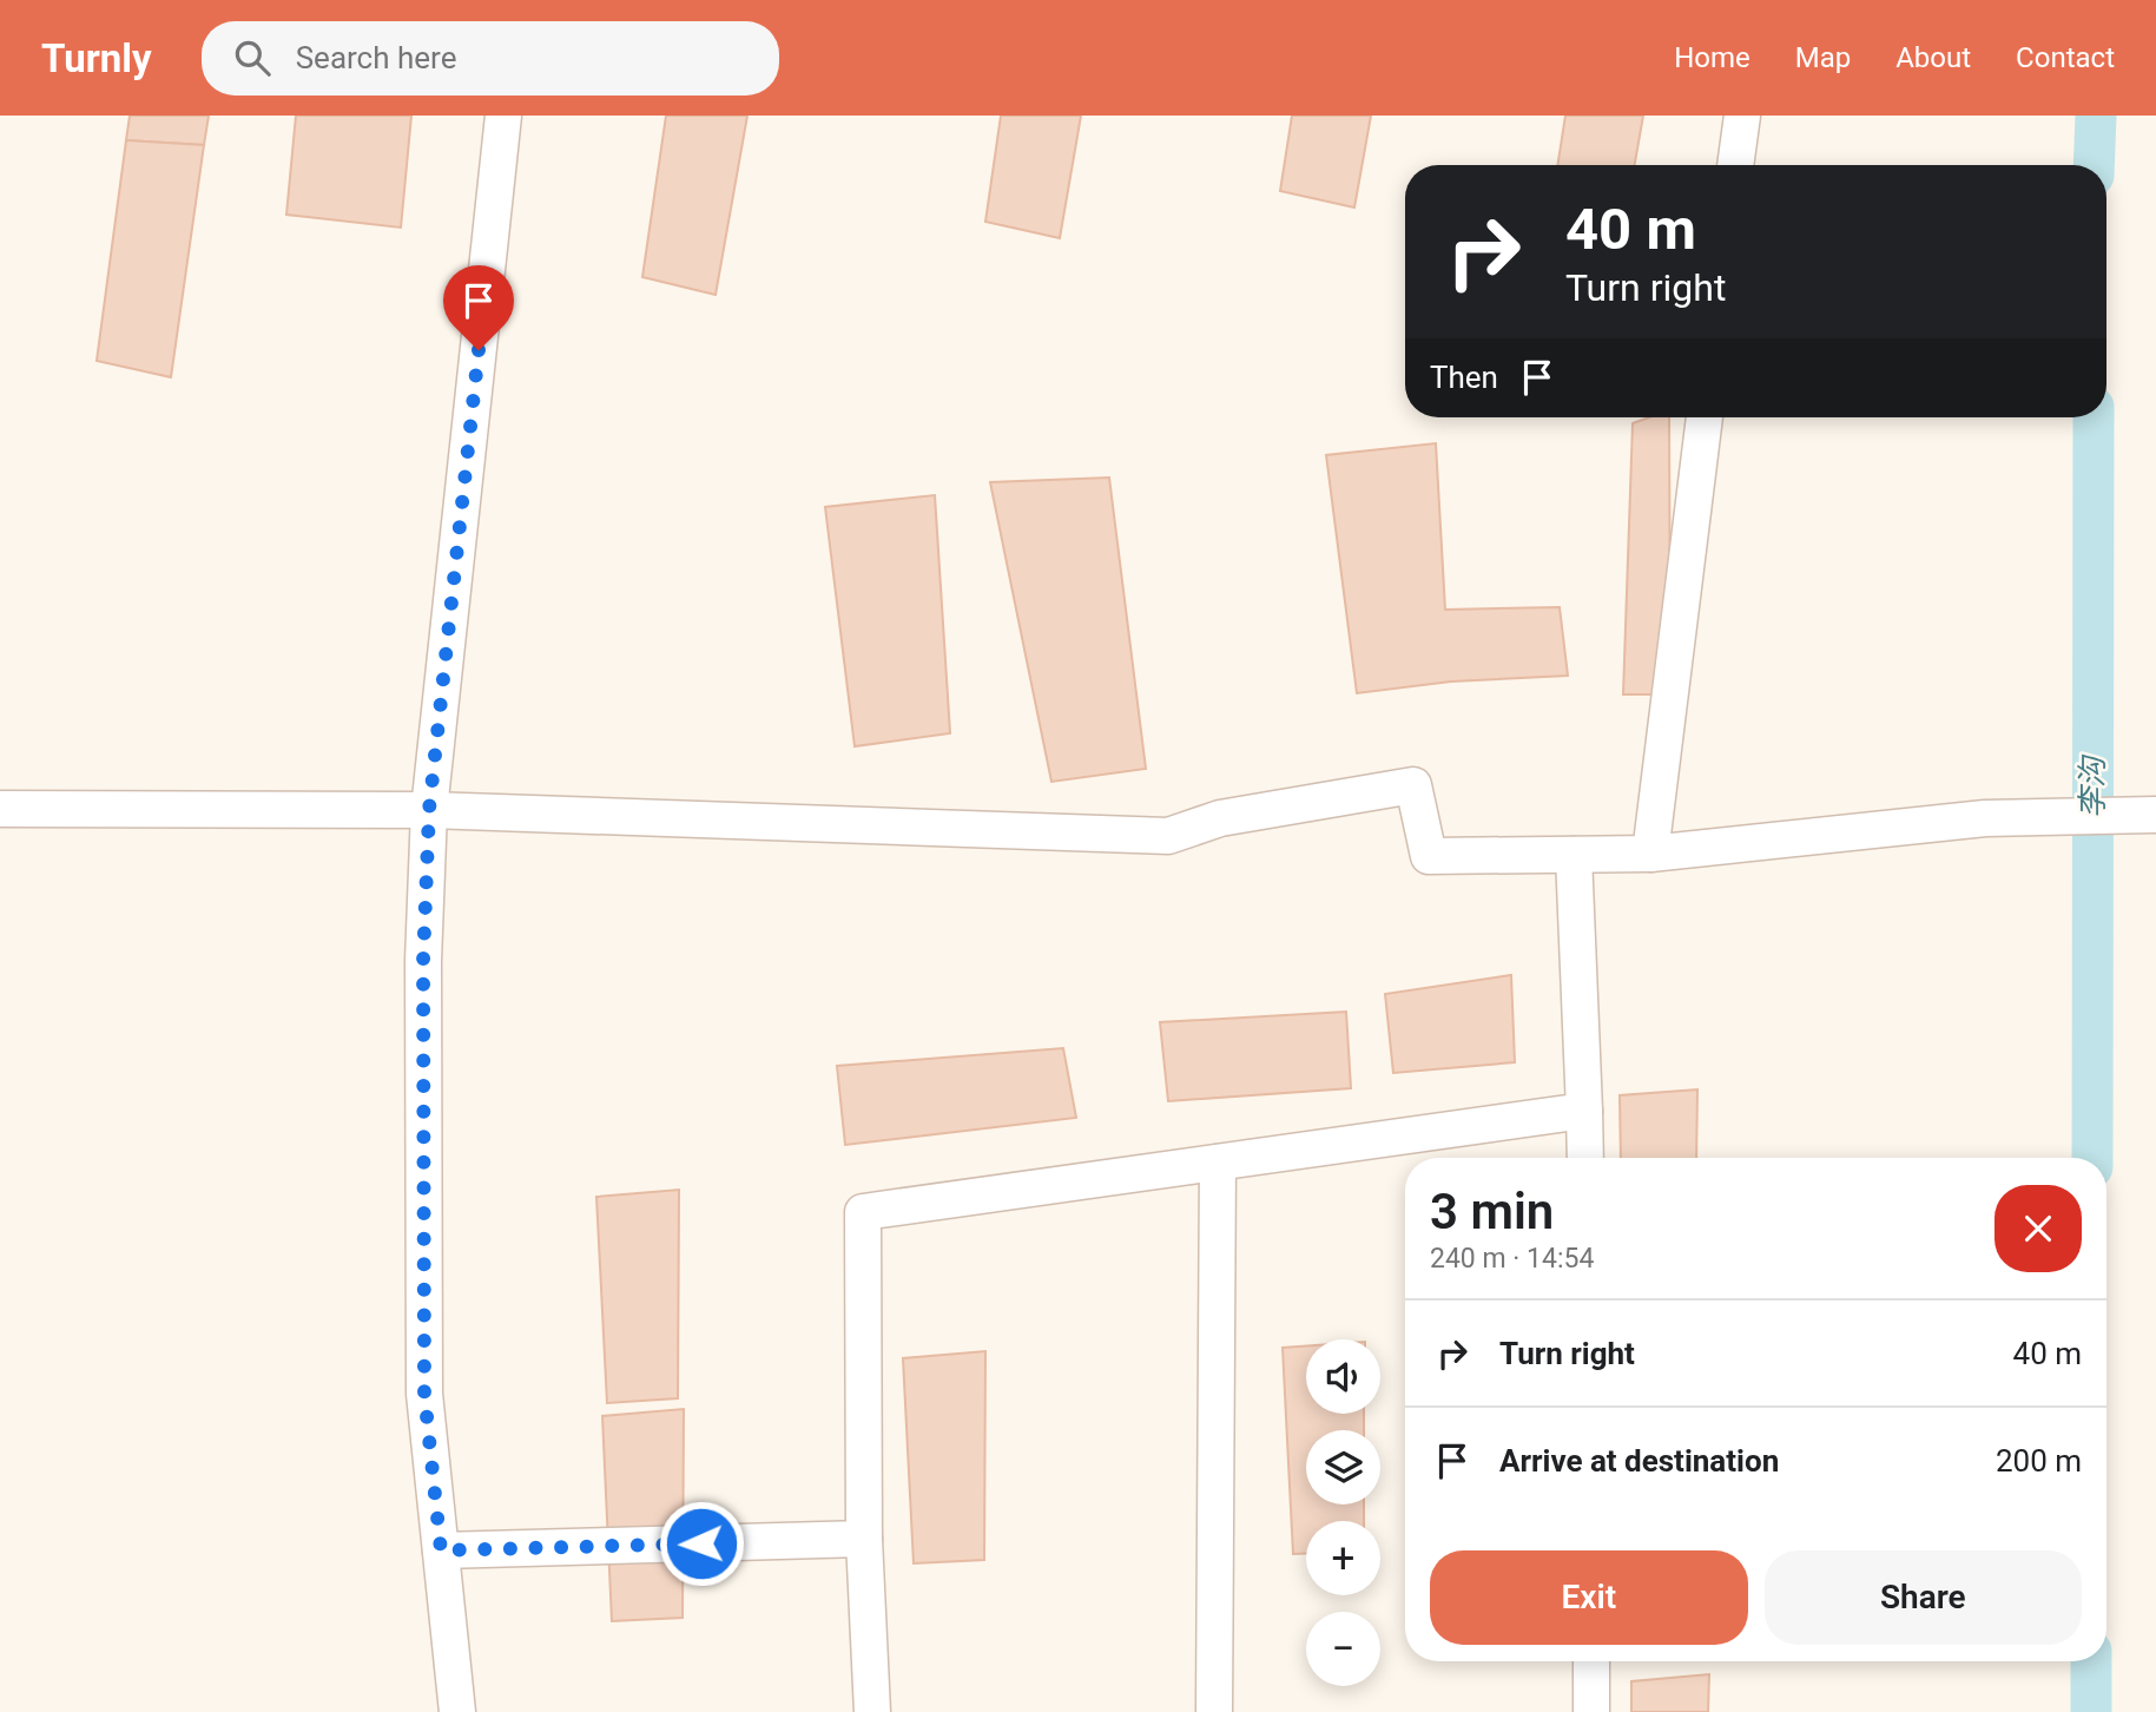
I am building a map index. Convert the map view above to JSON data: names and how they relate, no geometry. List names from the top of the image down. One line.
{"water":["李沟"],"page":{"header":"Turnly","search":"Search here","nav":["Home","Map","About","Contact"],"turn":["40 m","Turn right"],"then":"Then","heading":["3 min","240 m · 14:54"],"list":[{"name":"Turn right","value":"40 m"},{"name":"Arrive at destination","value":"200 m"}],"map_buttons":["+","−"],"buttons":["Exit","Share"]}}
